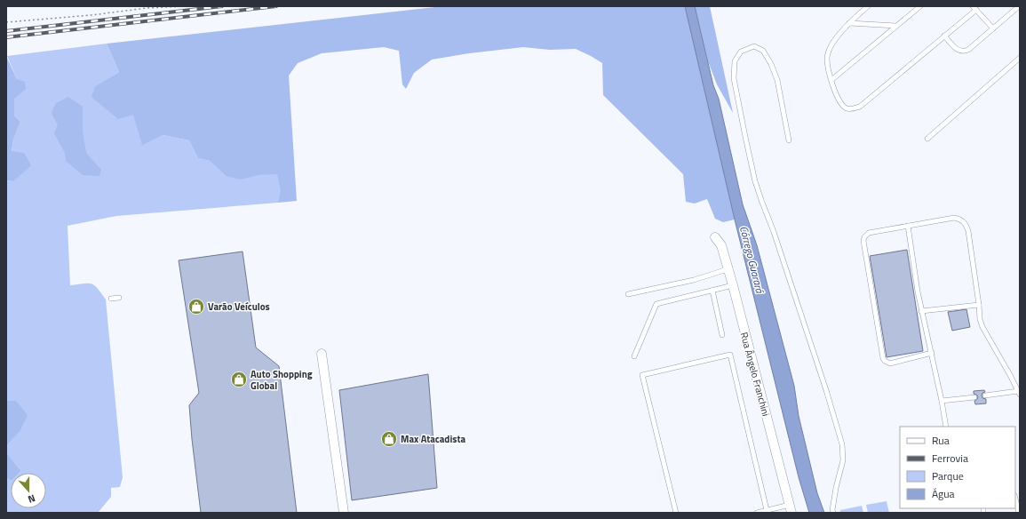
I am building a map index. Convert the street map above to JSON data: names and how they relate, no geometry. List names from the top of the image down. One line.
{"streets":{"street":["Rua Ângelo Franchini"]},"water":["Córrego Guarará"],"places":{"shop":["Varão Veículos","Auto Shopping Global","Max Atacadista"]},"legend":["Rua","Ferrovia","Parque","Água"],"north":"bottom"}
